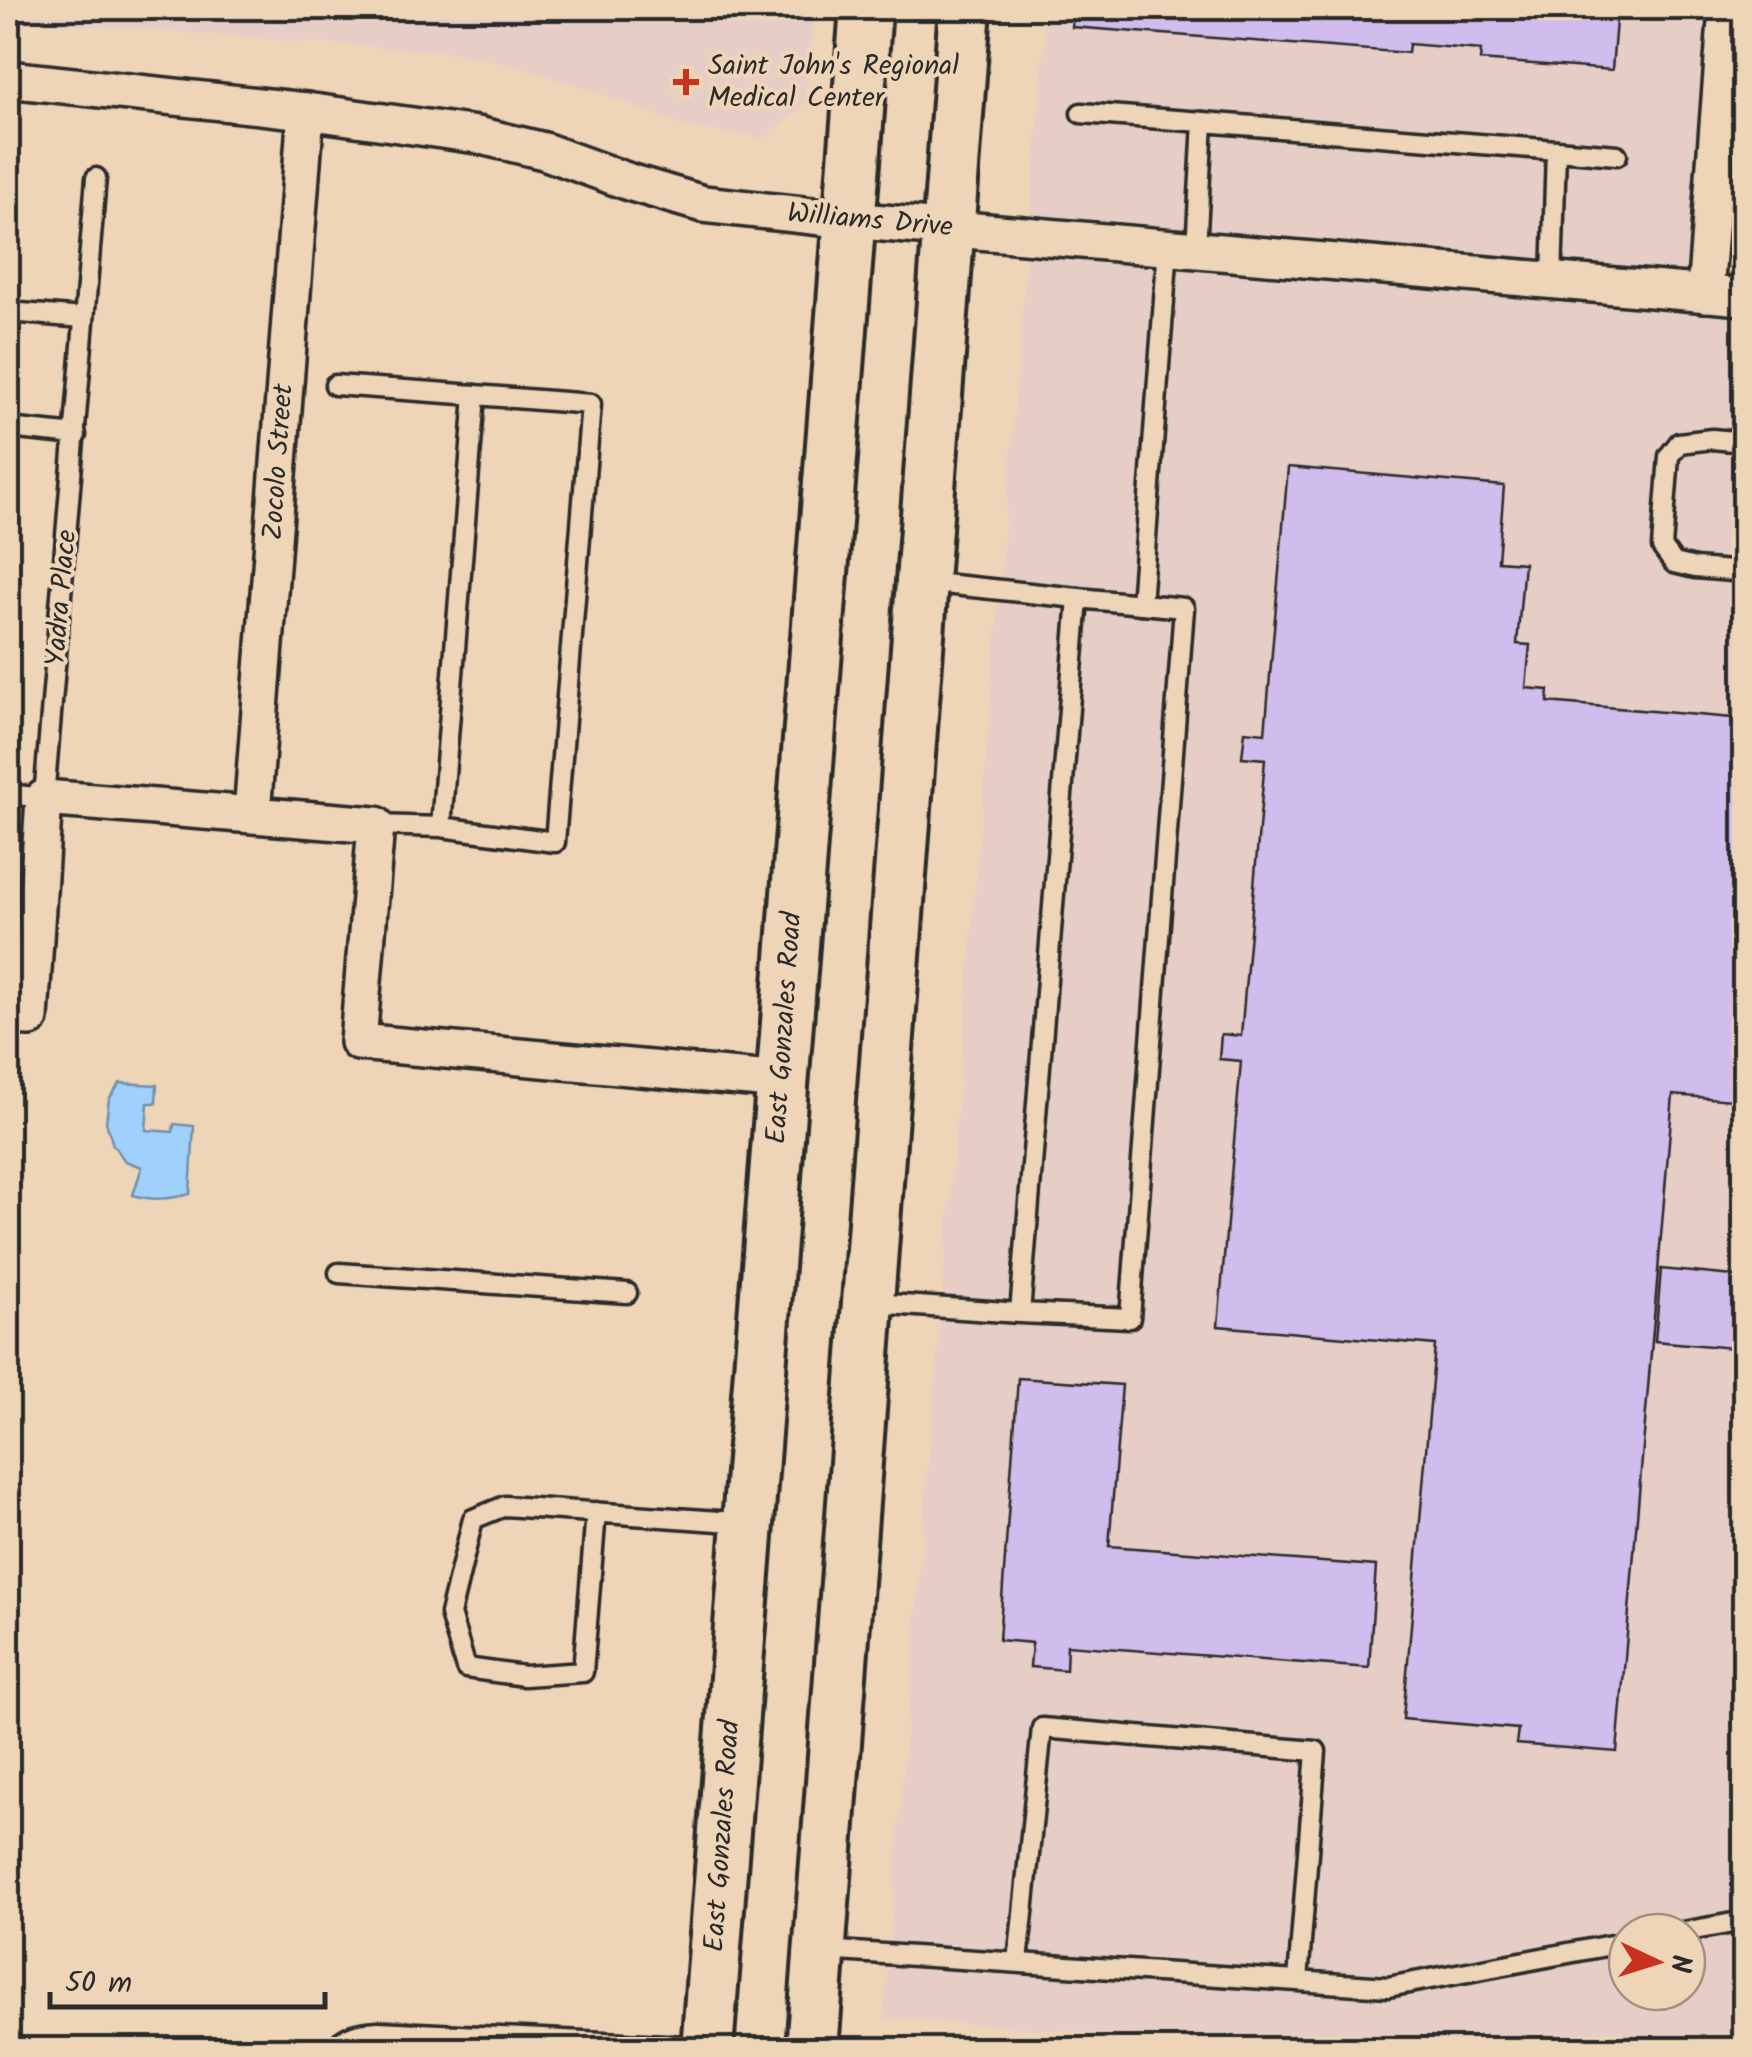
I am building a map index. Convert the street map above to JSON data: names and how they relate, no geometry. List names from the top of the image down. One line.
{"streets":{"main road":["East Gonzales Road"],"street":["Williams Drive","Zocolo Street","Yadra Place"]},"crossings":[["Williams Drive","Zocolo Street"],["Williams Drive","East Gonzales Road"]],"places":{"health":["Saint John's Regional Medical Center"]},"scale_bar":"50 m","north":"right"}
